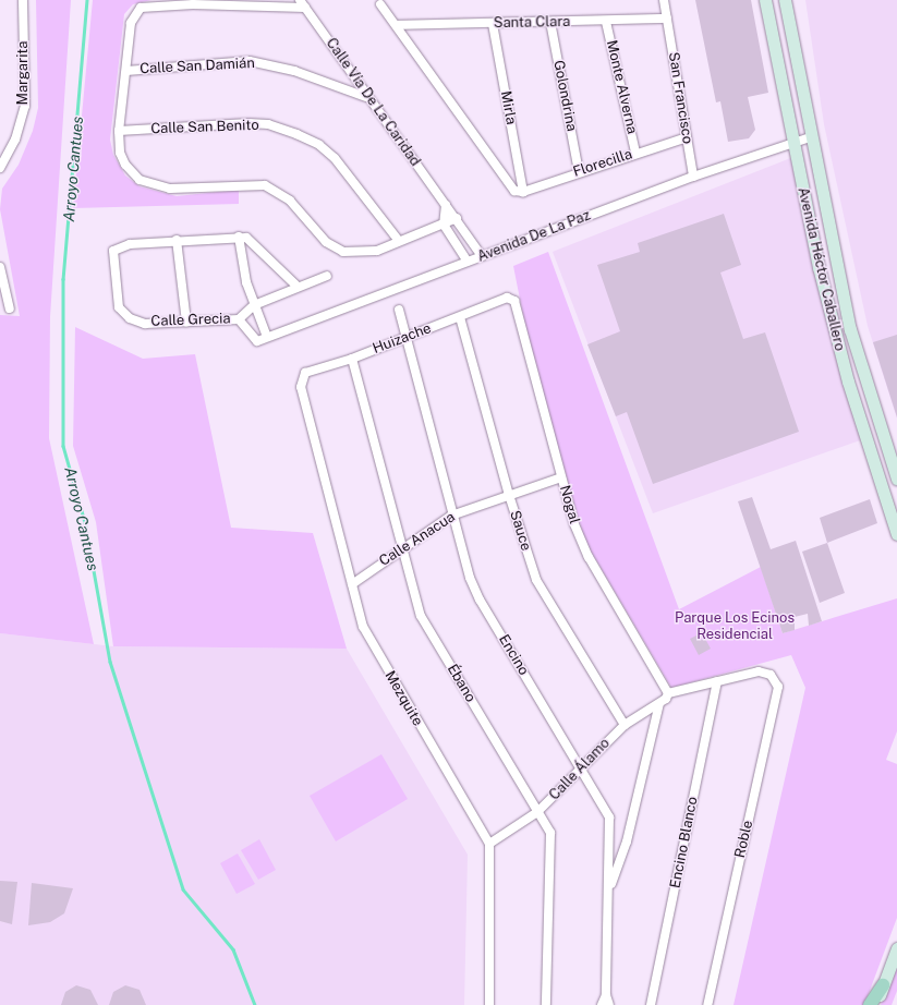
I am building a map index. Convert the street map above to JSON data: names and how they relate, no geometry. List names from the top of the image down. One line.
{"streets":{"main road":["Avenida Héctor Caballero"],"street":["Santa Clara","Calle San Damián","Margarita","Monte Alverna","Golondrina","San Francisco","Calle Vía De La Caridad","Mirla","Calle San Benito","Florecilla","Avenida De La Paz","Calle Grecia","Huizache","Nogal","Sauce","Calle Anacua","Encino","Ébano","Mezquite","Calle Álamo","Roble","Encino Blanco"]},"crossings":[["Santa Clara","Monte Alverna"],["Santa Clara","Golondrina"],["Santa Clara","San Francisco"],["Santa Clara","Mirla"],["Calle San Damián","Calle Vía De La Caridad"],["Monte Alverna","Florecilla"],["Golondrina","Florecilla"],["San Francisco","Florecilla"],["San Francisco","Avenida De La Paz"],["Calle Vía De La Caridad","Avenida De La Paz"],["Mirla","Florecilla"],["Avenida De La Paz","Avenida Héctor Caballero"],["Huizache","Nogal"],["Huizache","Sauce"],["Huizache","Encino"],["Huizache","Ébano"],["Huizache","Mezquite"],["Nogal","Calle Anacua"],["Nogal","Calle Álamo"],["Sauce","Calle Anacua"],["Sauce","Calle Álamo"],["Calle Anacua","Encino"],["Calle Anacua","Ébano"],["Calle Anacua","Mezquite"],["Encino","Calle Álamo"],["Ébano","Calle Álamo"],["Mezquite","Calle Álamo"],["Roble","Encino Blanco"]],"water":["Arroyo Cantues"],"parks":["Parque Los Ecinos Residencial"]}
